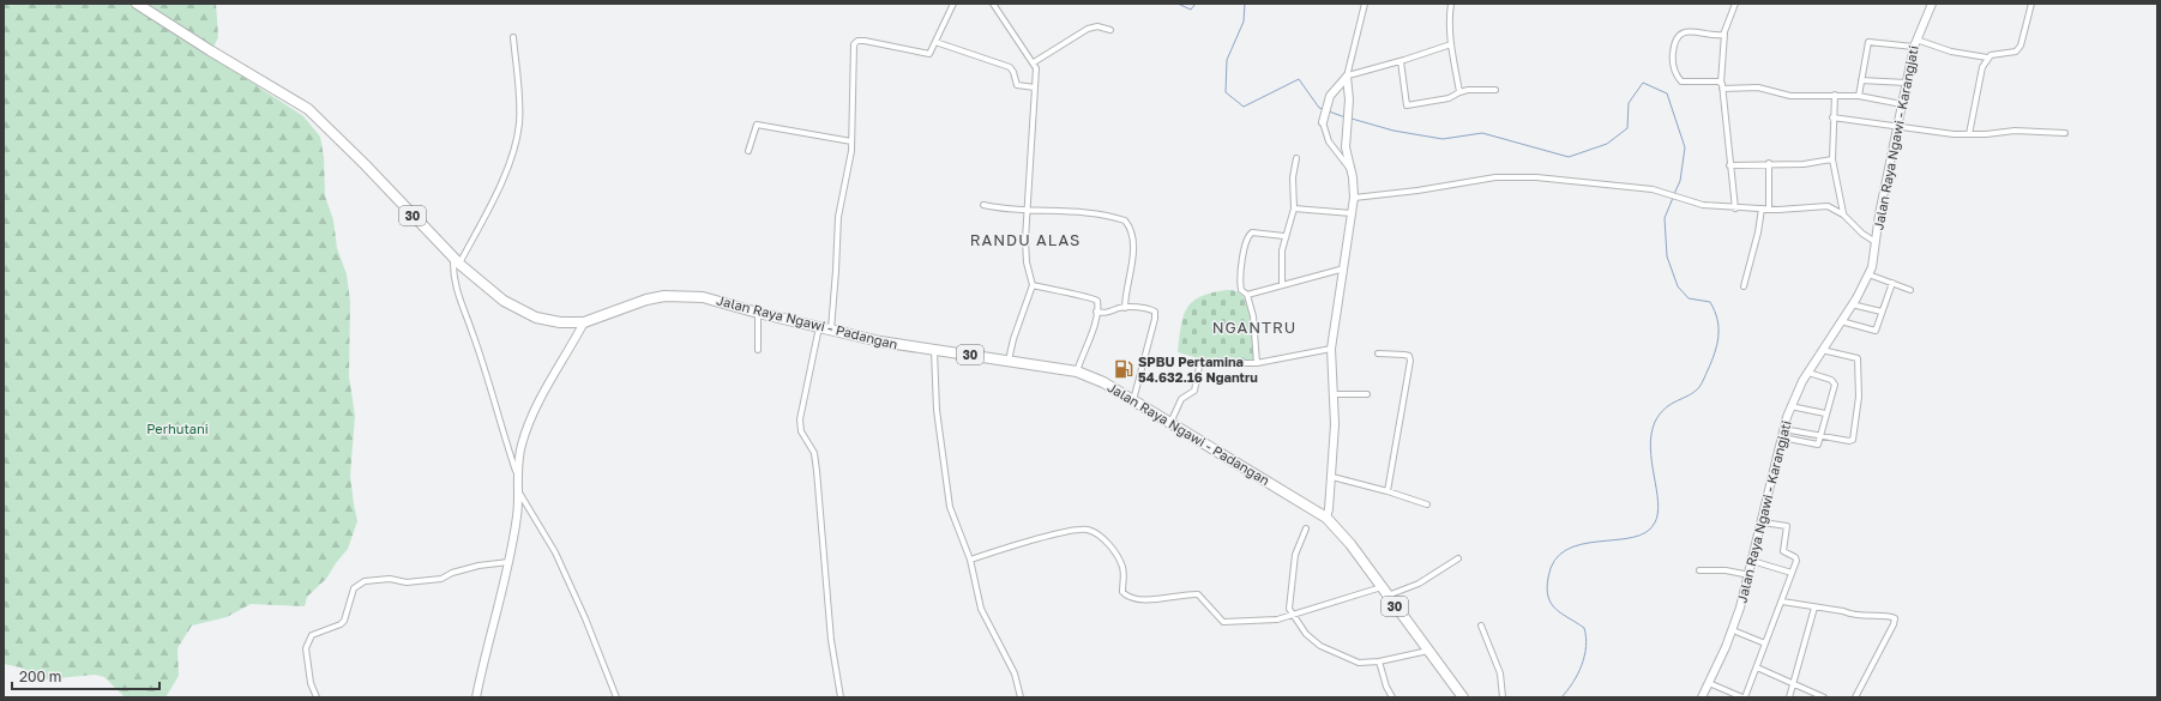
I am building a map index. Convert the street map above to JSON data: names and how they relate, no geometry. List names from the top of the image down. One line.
{"streets":{"highway":["30","Jalan Raya Ngawi - Padangan"],"street":["Jalan Raya Ngawi - Karangjati"]},"districts":["RANDU ALAS","NGANTRU"],"parks":["Perhutani"],"places":{"fuel station":["SPBU Pertamina 54.632.16 Ngantru"]},"scale_bar":"200 m"}
